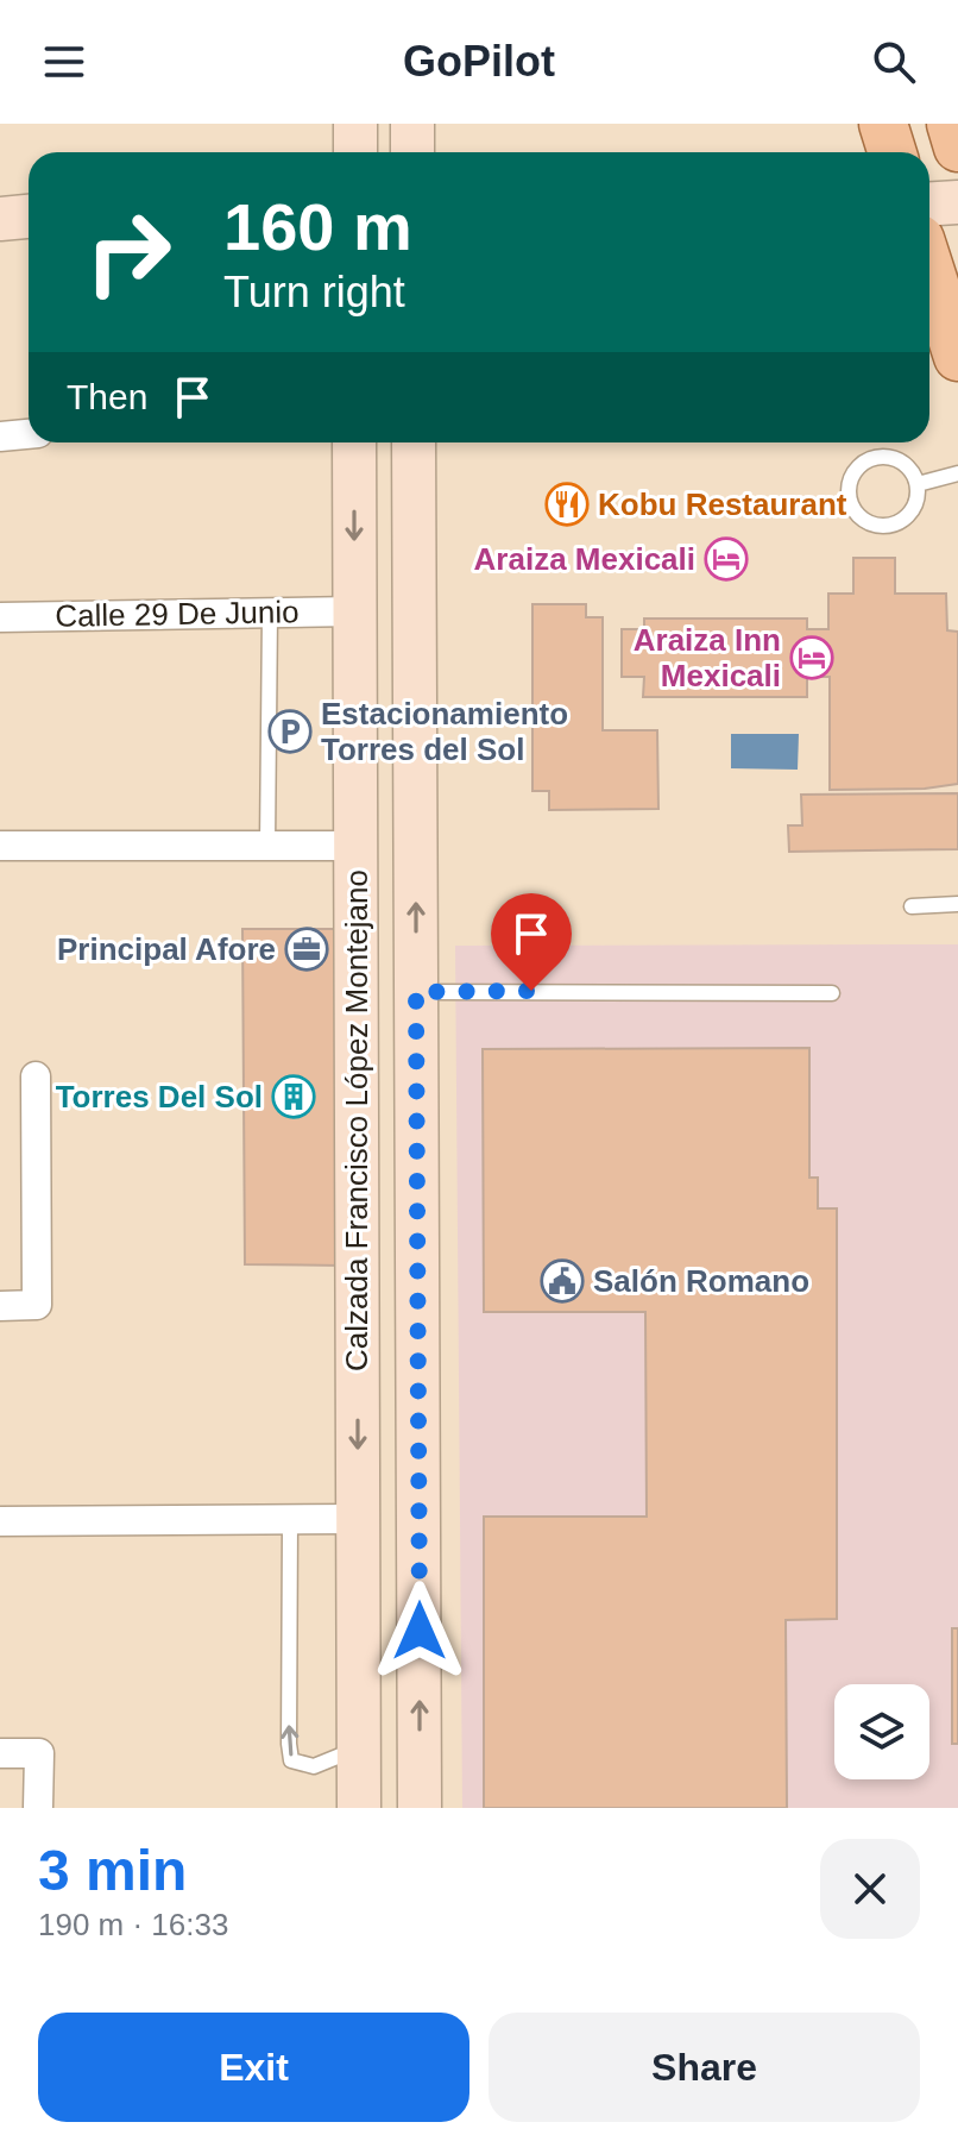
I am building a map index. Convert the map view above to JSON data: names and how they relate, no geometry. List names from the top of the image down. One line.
{"streets":{"main road":["Calzada Francisco López Montejano"],"street":["Calle 29 De Junio"]},"crossings":[["Calle 29 De Junio","Calzada Francisco López Montejano"]],"places":{"restaurant":["Kobu Restaurant"],"hotel":["Araiza Mexicali","Araiza Inn Mexicali"],"parking":["Estacionamiento Torres del Sol"],"office":["Principal Afore"],"building":["Torres Del Sol"],"public building":["Salón Romano"]},"page":{"header":"GoPilot","turn":["160 m","Turn right"],"then":"Then","heading":["3 min","190 m · 16:33"],"buttons":["Exit","Share"]}}
